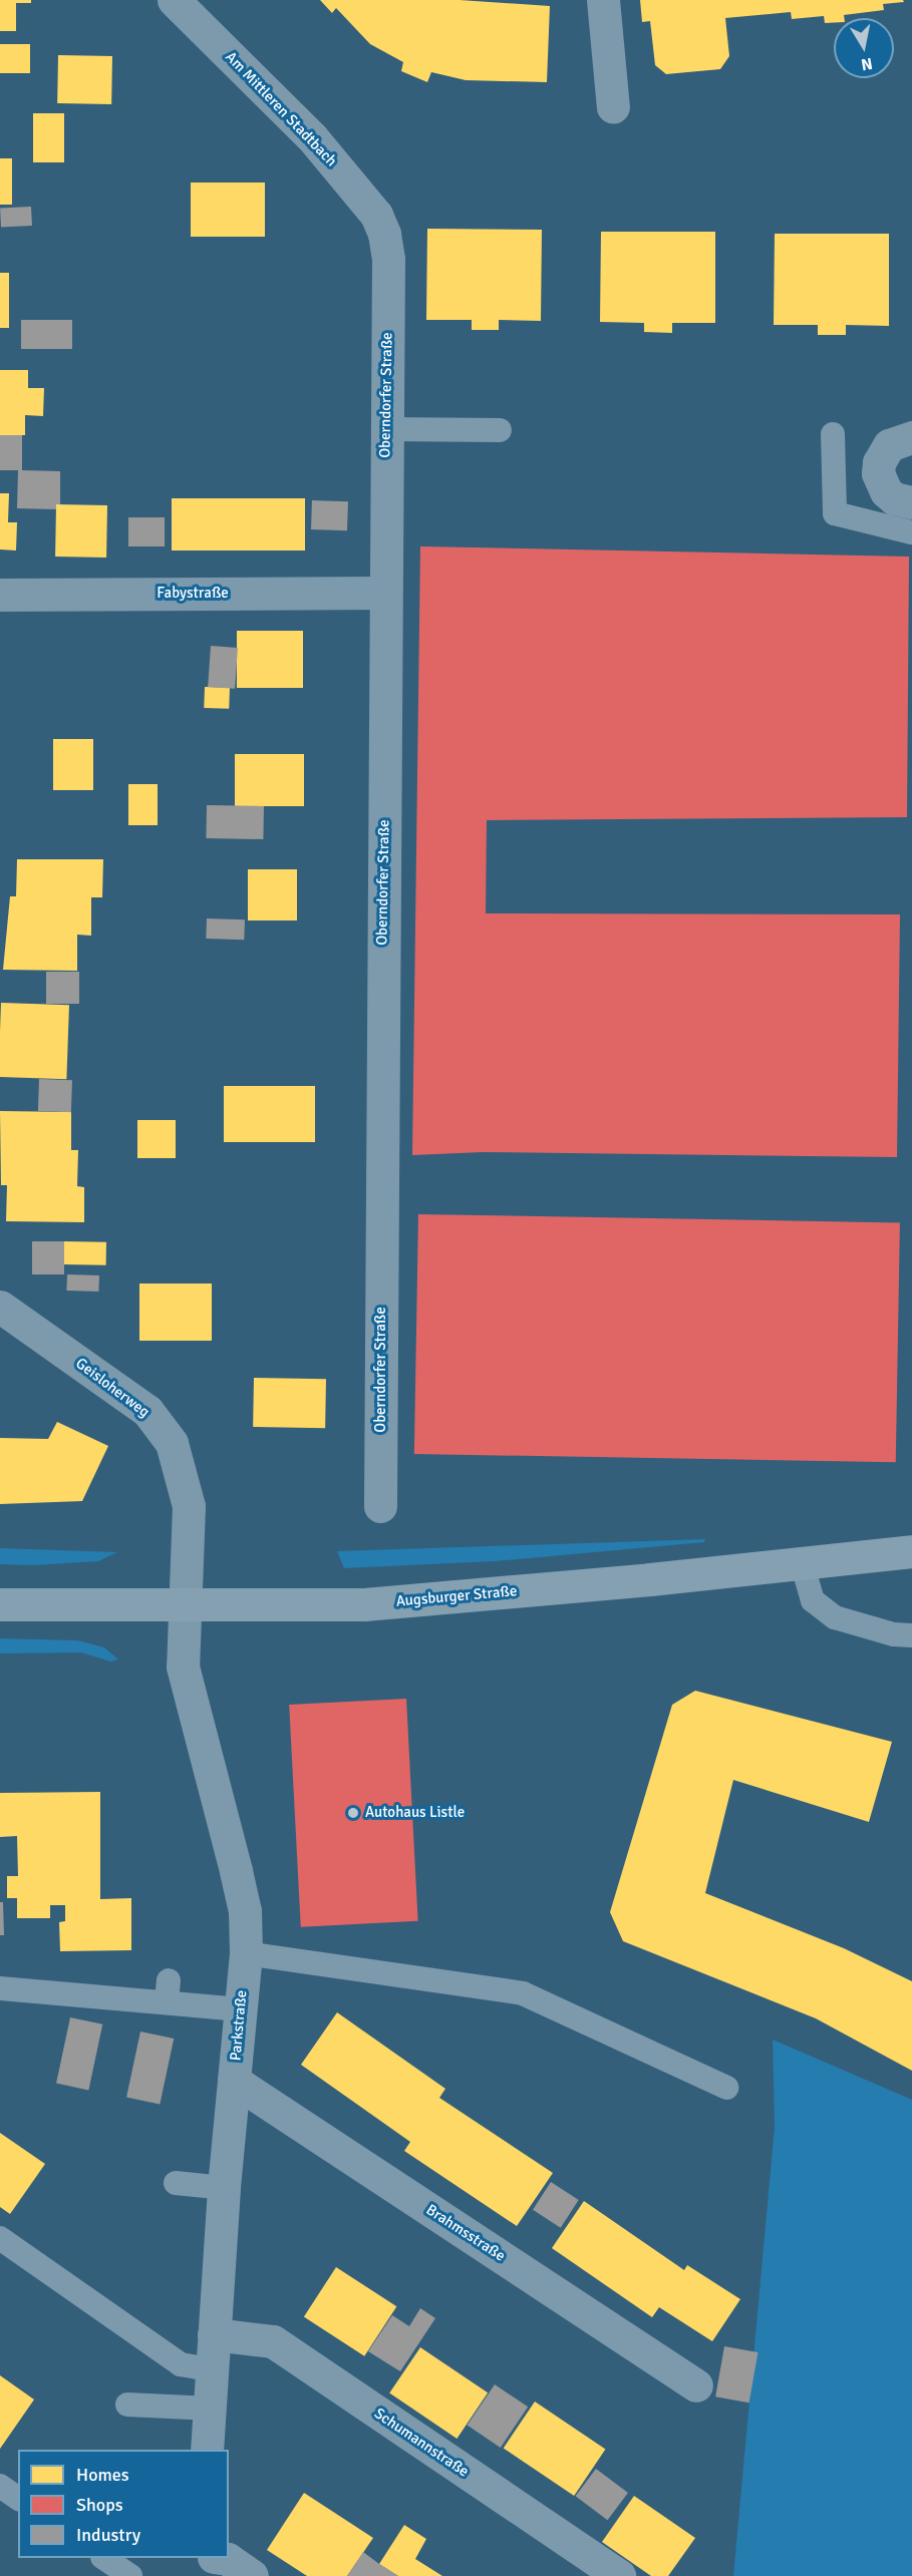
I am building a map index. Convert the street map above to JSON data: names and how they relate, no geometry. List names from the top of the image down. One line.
{"streets":{"street":["Am Mittleren Stadtbach","Oberndorfer Straße","Fabystraße","Geisloherweg","Augsburger Straße","Parkstraße","Brahmsstraße","Schumannstraße"]},"crossings":[["Am Mittleren Stadtbach","Oberndorfer Straße"],["Oberndorfer Straße","Fabystraße"],["Geisloherweg","Augsburger Straße"],["Geisloherweg","Parkstraße"],["Augsburger Straße","Parkstraße"],["Parkstraße","Brahmsstraße"],["Parkstraße","Schumannstraße"]],"places":["Autohaus Listle"],"legend":["Homes","Shops","Industry"],"north":"bottom"}
